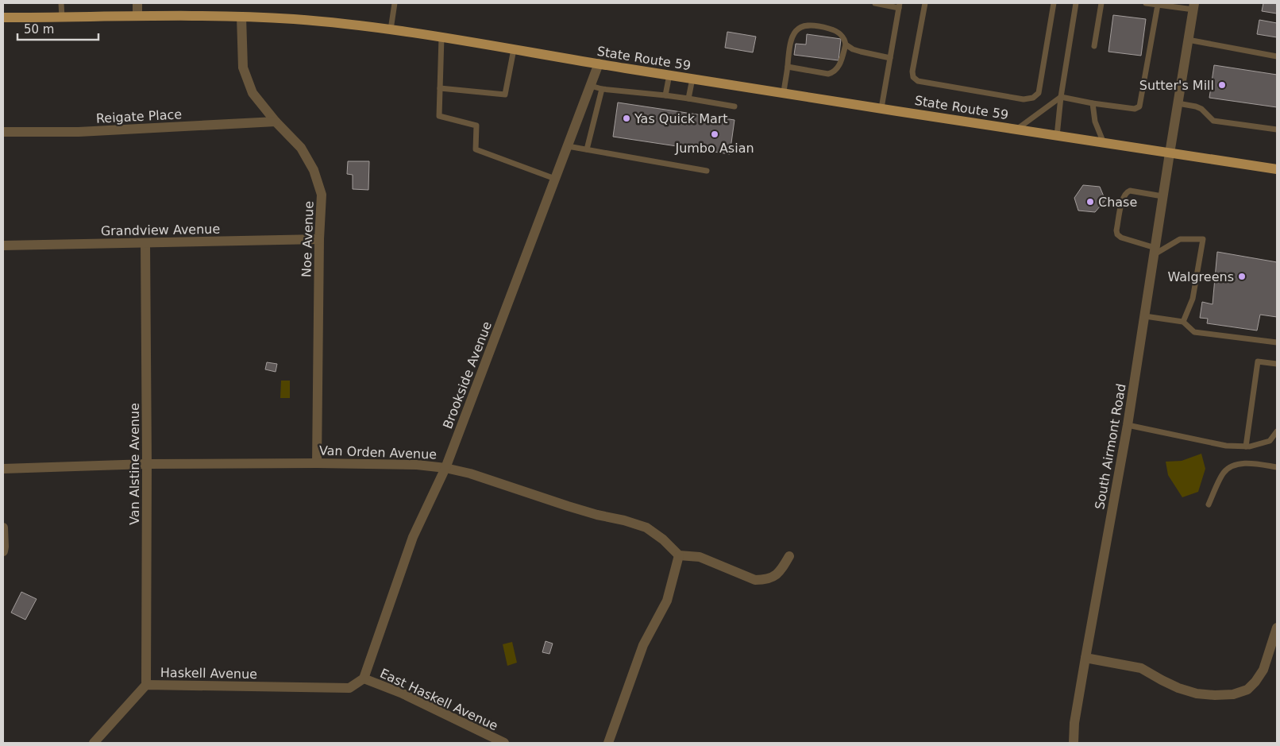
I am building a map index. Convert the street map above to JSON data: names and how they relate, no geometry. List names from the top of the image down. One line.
{"streets":{"main road":["State Route 59"],"street":["Reigate Place","Grandview Avenue","Noe Avenue","Brookside Avenue","South Airmont Road","Van Orden Avenue","Van Alstine Avenue","Haskell Avenue","East Haskell Avenue"]},"crossings":[["State Route 59","Noe Avenue"],["State Route 59","Brookside Avenue"],["State Route 59","South Airmont Road"],["Reigate Place","Noe Avenue"],["Grandview Avenue","Noe Avenue"],["Grandview Avenue","Van Alstine Avenue"],["Noe Avenue","Van Orden Avenue"],["Brookside Avenue","Van Orden Avenue"],["Brookside Avenue","Haskell Avenue"],["Brookside Avenue","East Haskell Avenue"],["Van Orden Avenue","Van Alstine Avenue"],["Van Alstine Avenue","Haskell Avenue"],["Haskell Avenue","East Haskell Avenue"]],"places":["Sutter's Mill","Yas Quick Mart","Jumbo Asian","Chase","Walgreens"],"scale_bar":"50 m"}
